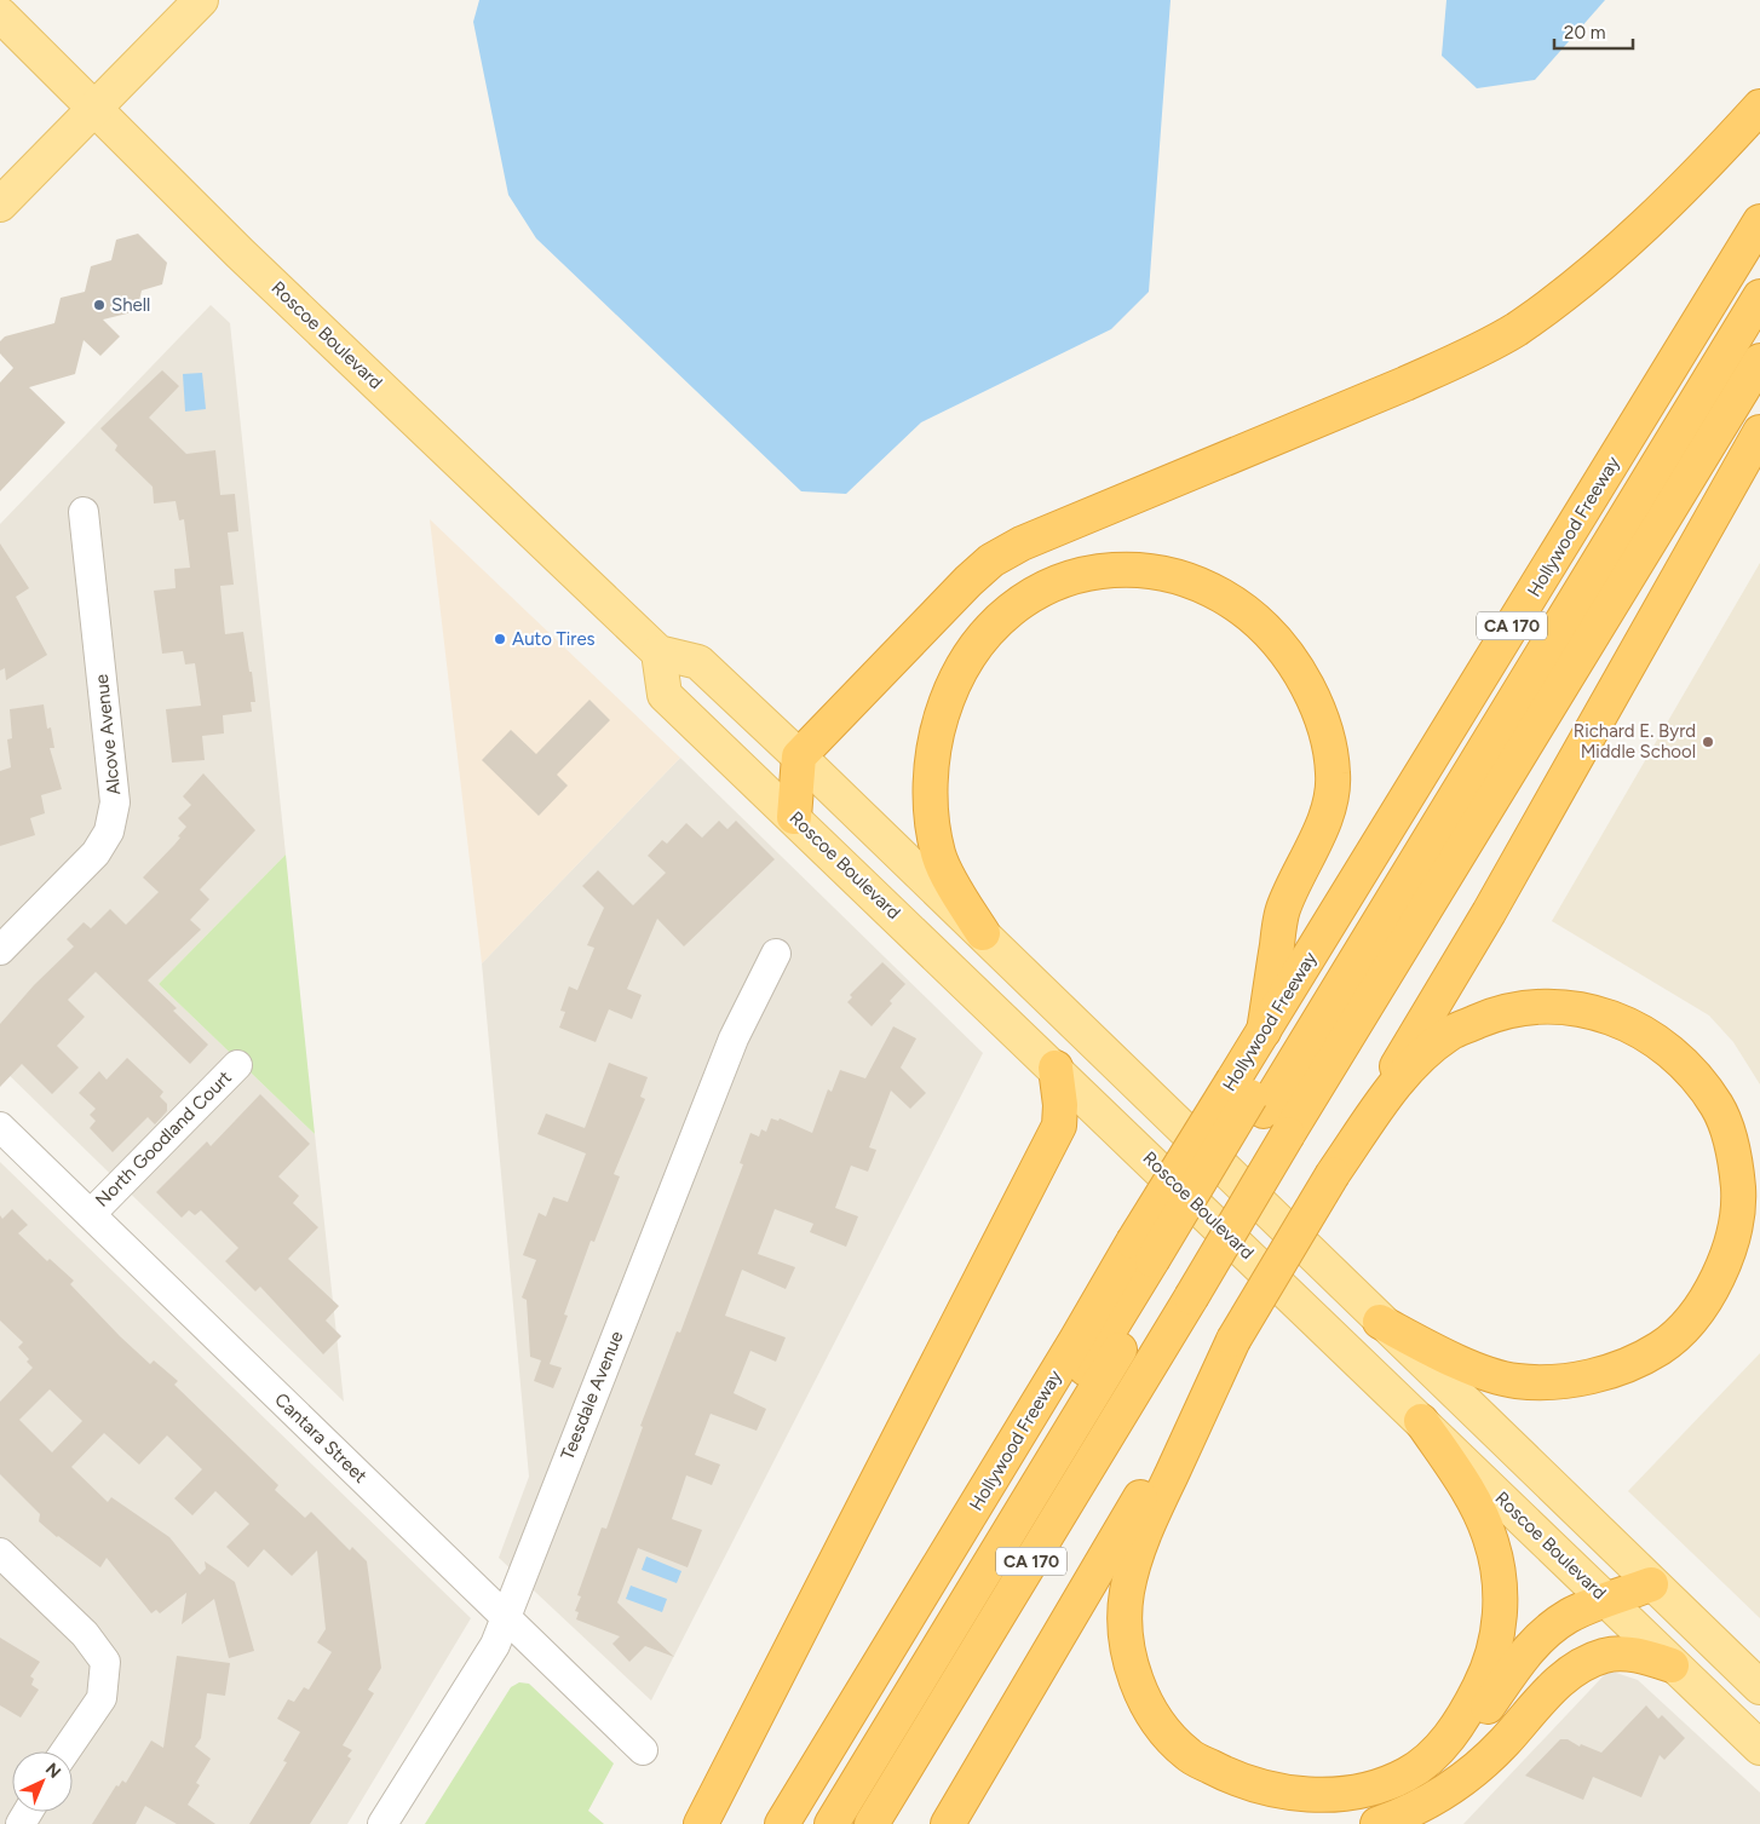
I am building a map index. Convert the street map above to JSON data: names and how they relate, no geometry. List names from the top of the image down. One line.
{"streets":{"highway":["Hollywood Freeway","CA 170"],"main road":["Roscoe Boulevard"],"street":["Alcove Avenue","North Goodland Court","Teesdale Avenue","Cantara Street"]},"crossings":[["North Goodland Court","Cantara Street"],["Teesdale Avenue","Cantara Street"]],"places":["Shell","Auto Tires","Richard E. Byrd Middle School"],"scale_bar":"20 m","north":"top right"}
